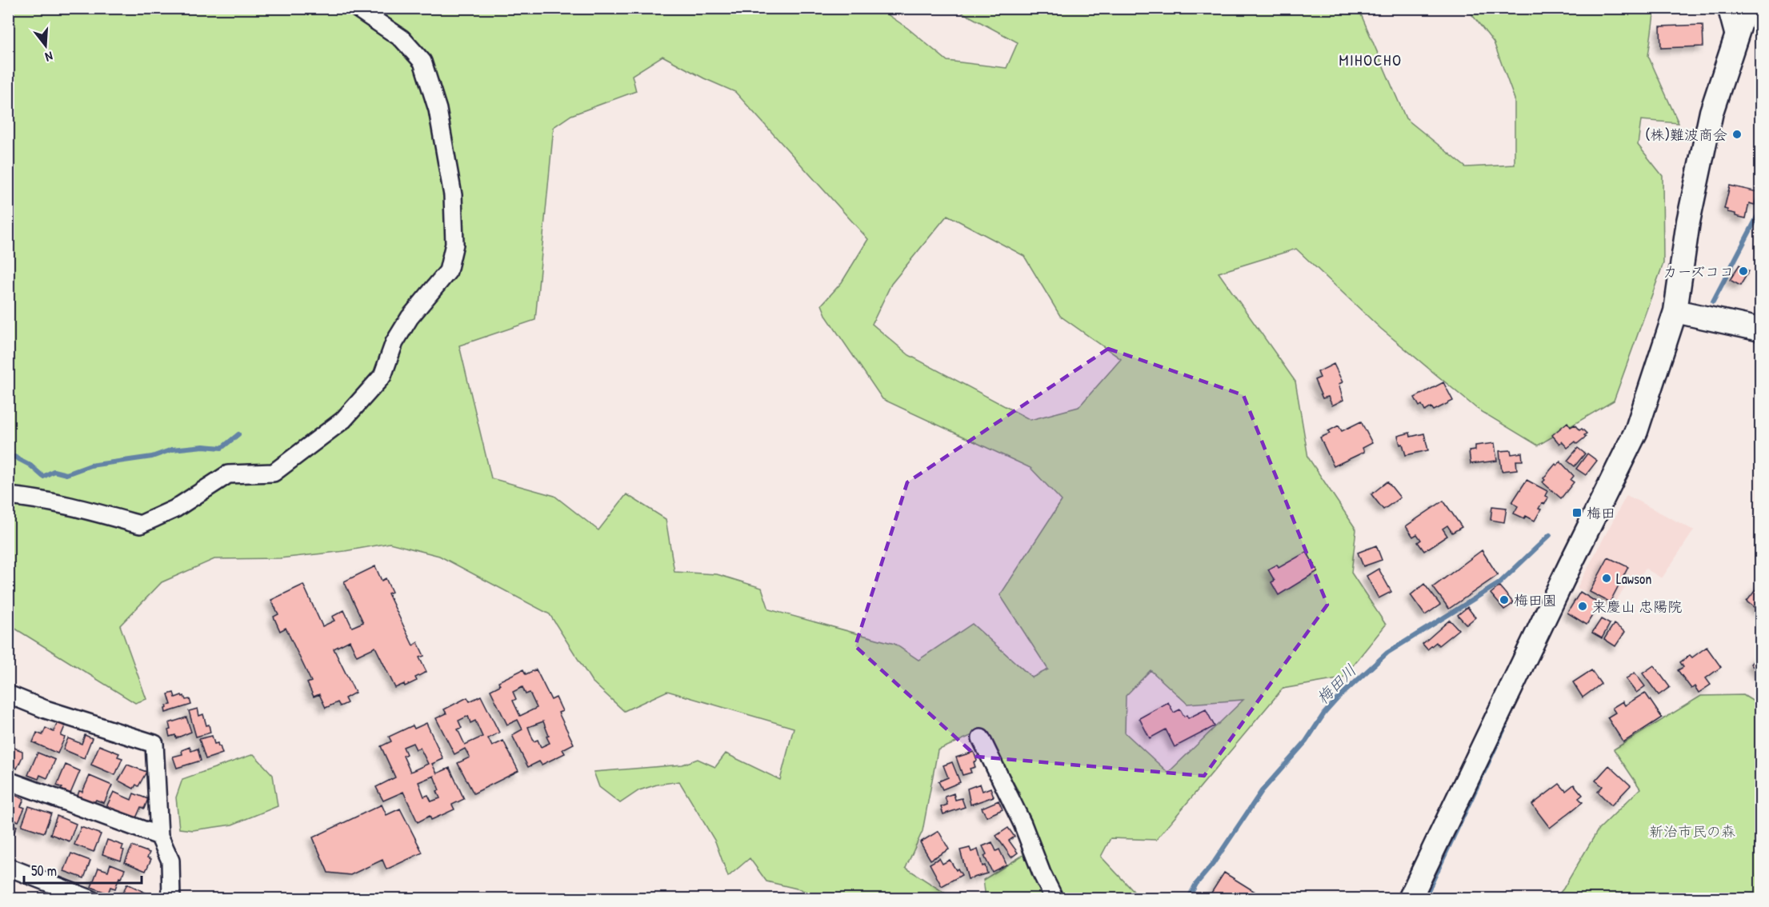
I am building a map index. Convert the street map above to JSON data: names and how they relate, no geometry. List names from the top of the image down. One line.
{"districts":["MIHOCHO"],"water":["梅田川"],"parks":["新治市民の森"],"places":{"other":["(株)難波商会","カーズココ","Lawson","梅田園","来慶山 忠陽院"],"transit":["梅田"]},"scale_bar":"50 m","north":"bottom"}
